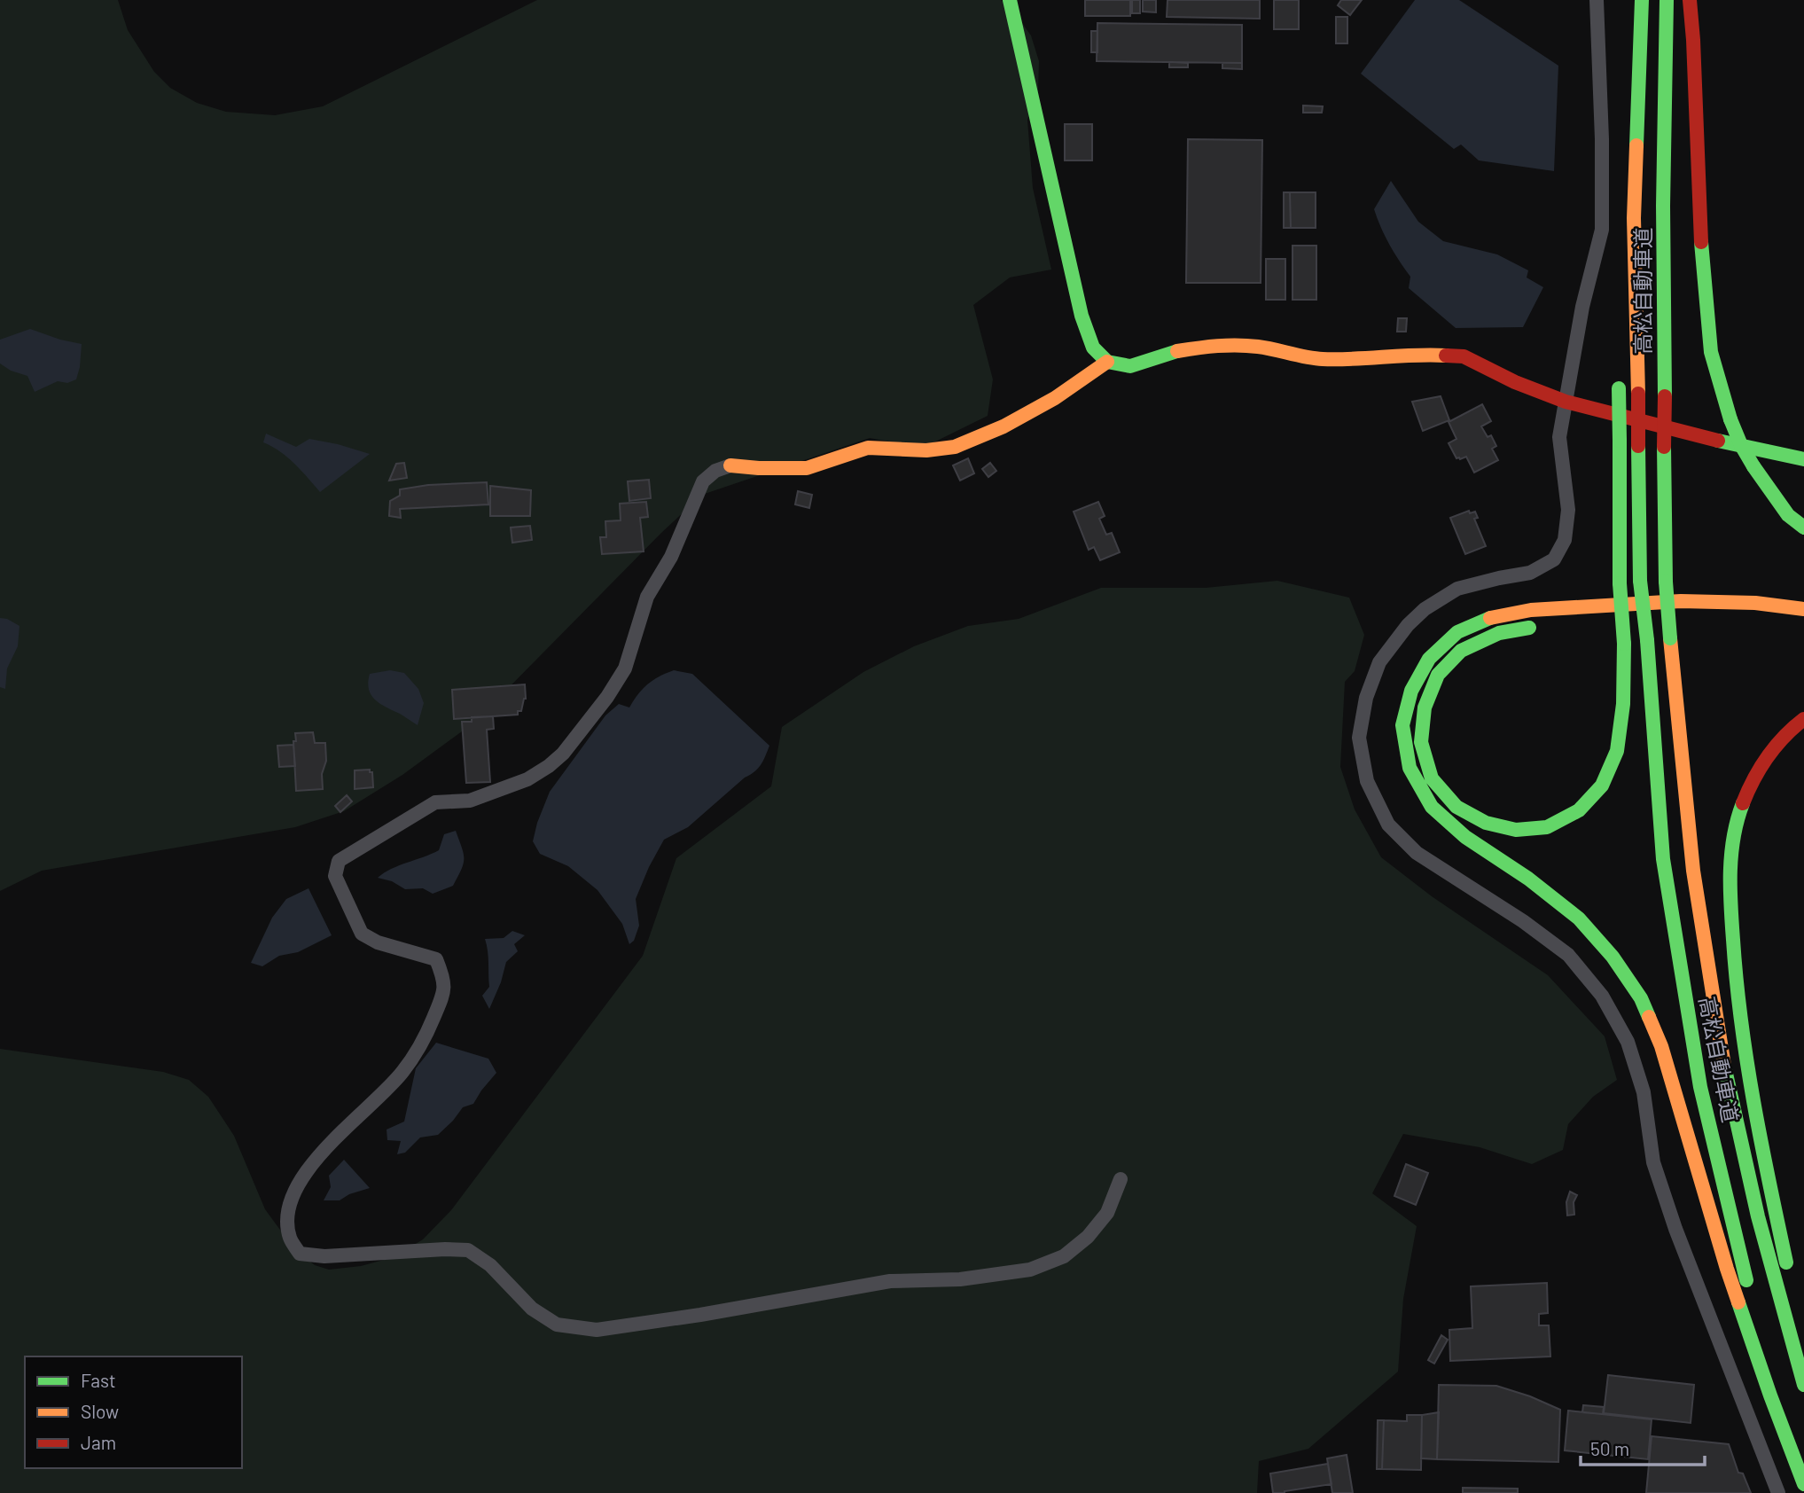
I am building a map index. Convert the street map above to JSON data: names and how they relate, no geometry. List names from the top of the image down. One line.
{"streets":{"main road":["高松自動車道"]},"legend":["Fast","Slow","Jam"],"scale_bar":"50 m"}
